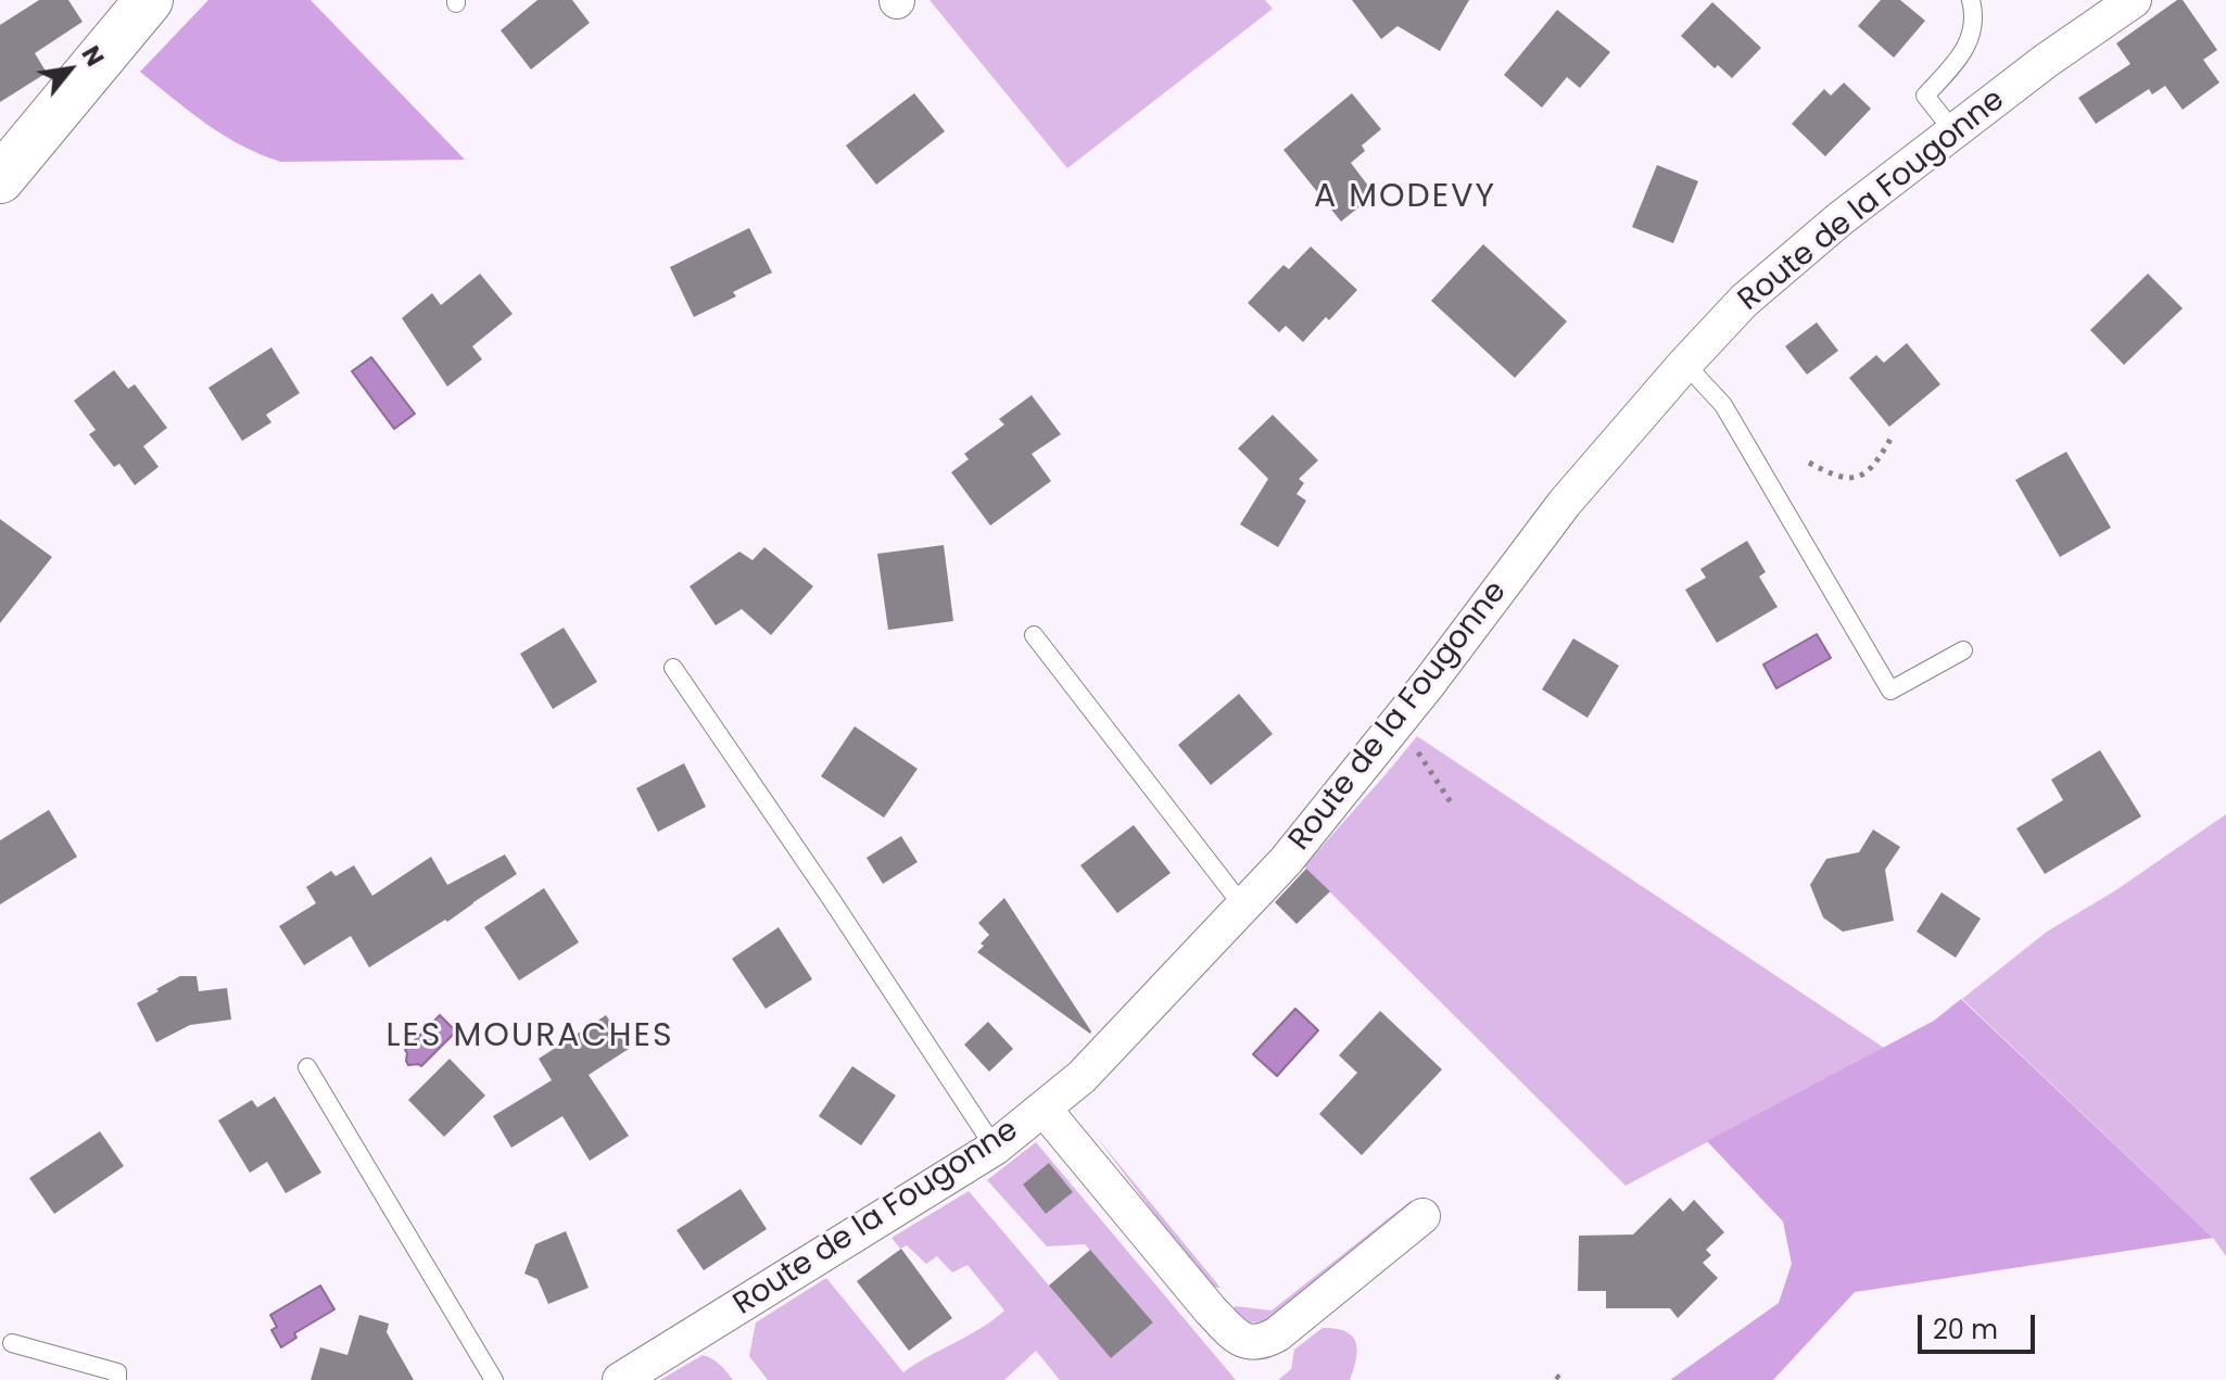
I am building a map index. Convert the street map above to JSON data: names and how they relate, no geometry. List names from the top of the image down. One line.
{"streets":{"street":["Route de la Fougonne"]},"districts":["A MODEVY","LES MOURACHES"],"scale_bar":"20 m","north":"top right"}
